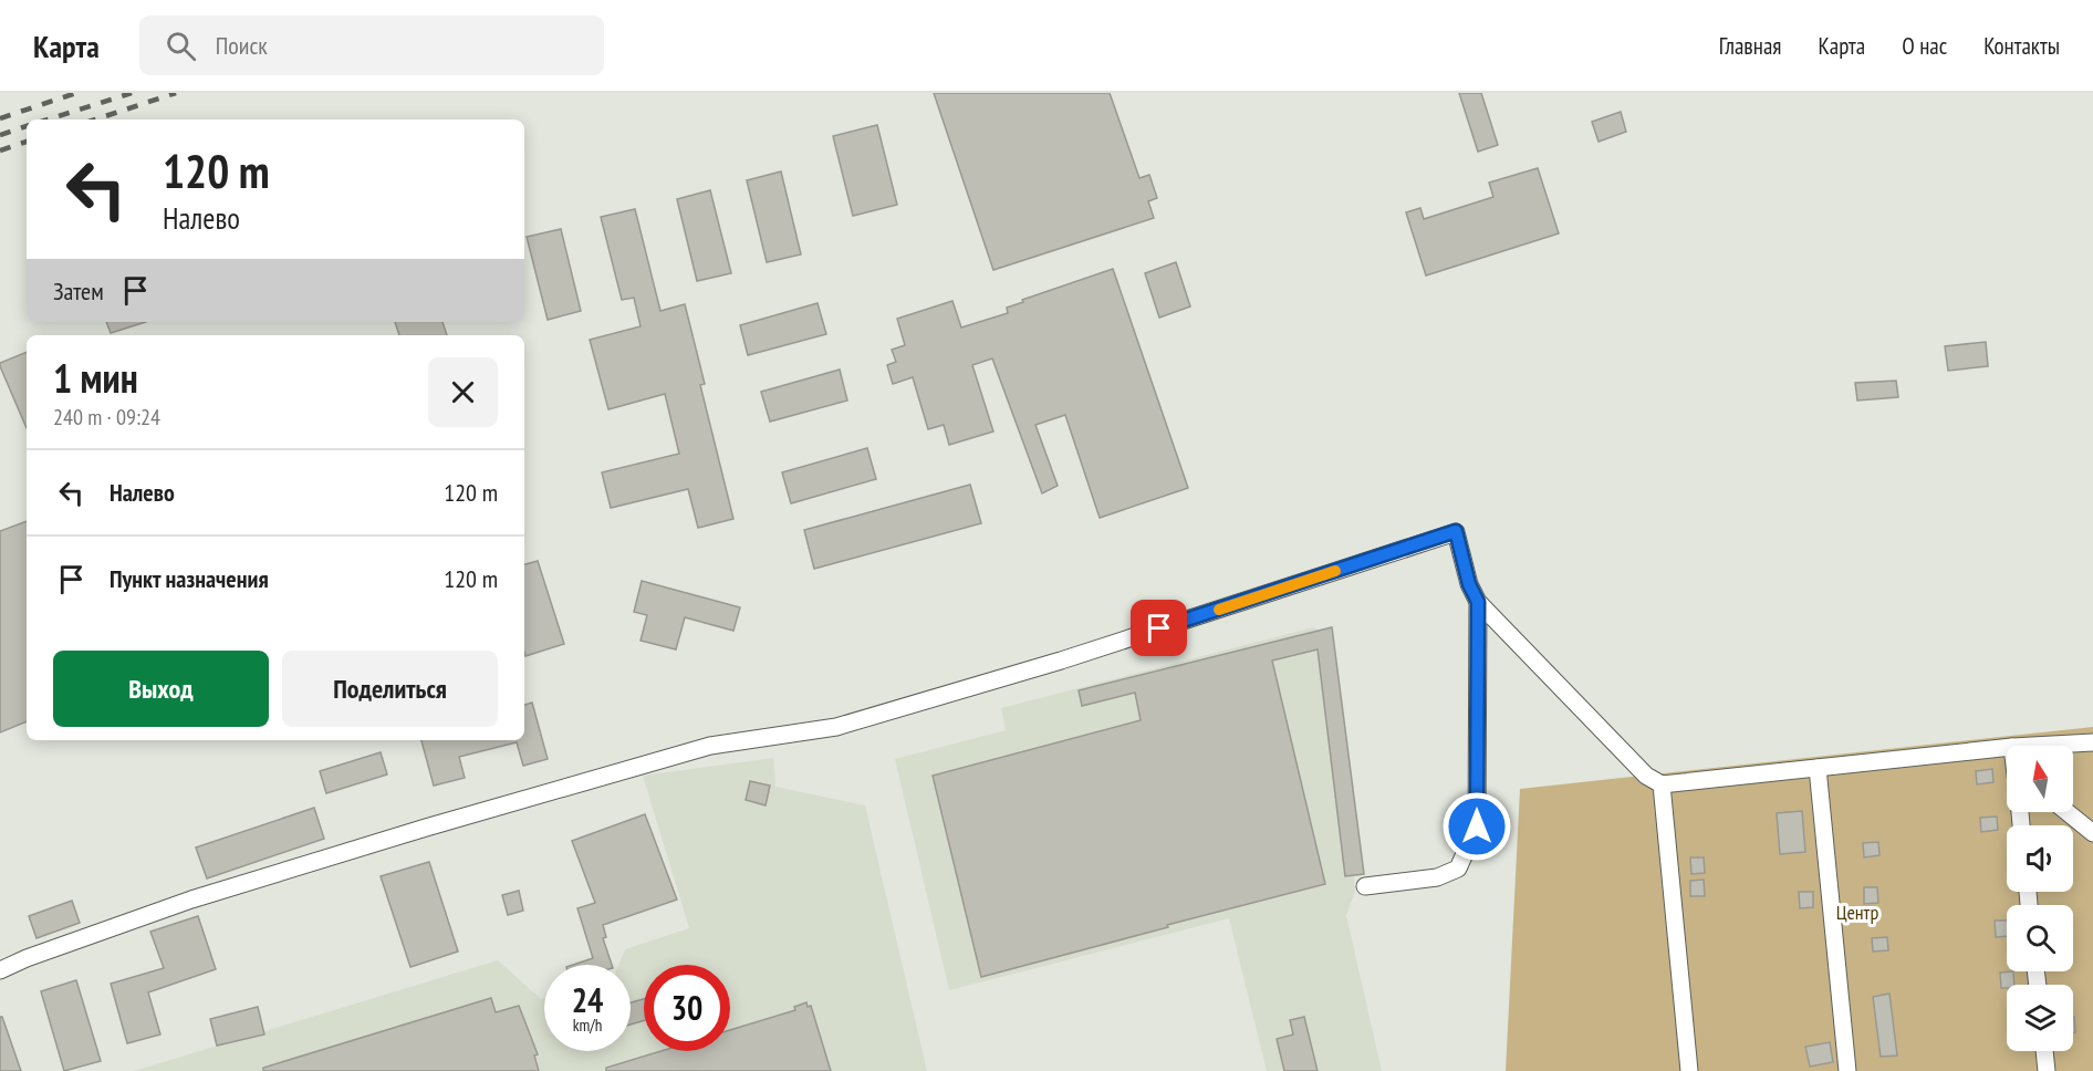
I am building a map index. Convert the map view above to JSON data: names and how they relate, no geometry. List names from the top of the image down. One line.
{"parks":["Центр"],"north":"top","page":{"header":"Карта","search":"Поиск","nav":["Главная","Карта","О нас","Контакты"],"turn":["120 m","Налево"],"then":"Затем","heading":["1 мин","240 m · 09:24"],"list":[{"name":"Налево","value":"120 m"},{"name":"Пункт назначения","value":"120 m"}],"buttons":["Выход","Поделиться"],"speed":"24 km/h","limit":"30"}}
